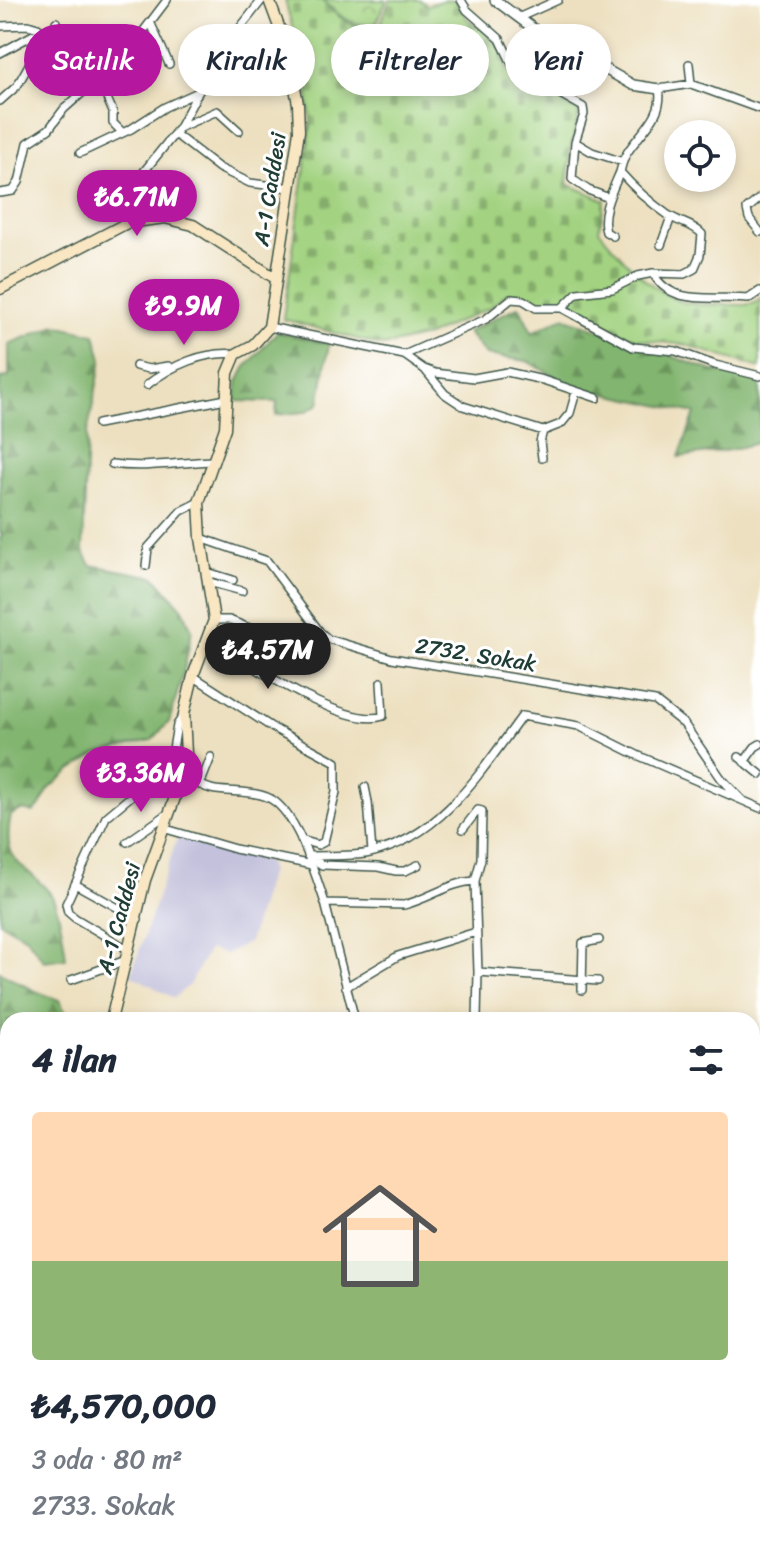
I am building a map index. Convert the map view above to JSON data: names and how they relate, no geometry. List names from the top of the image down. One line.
{"streets":{"main road":["A-1 Caddesi"],"street":["2732. Sokak"]},"crossings":[["A-1 Caddesi","2732. Sokak"]],"page":{"chip":["Satılık","Kiralık","Filtreler","Yeni"],"price":["₺6.71M","₺9.9M","₺4.57M","₺3.36M"],"heading":"4 ilan","list":[{"name":"₺4,570,000","note":"3 oda · 80 m² · 2733. Sokak"}]}}
